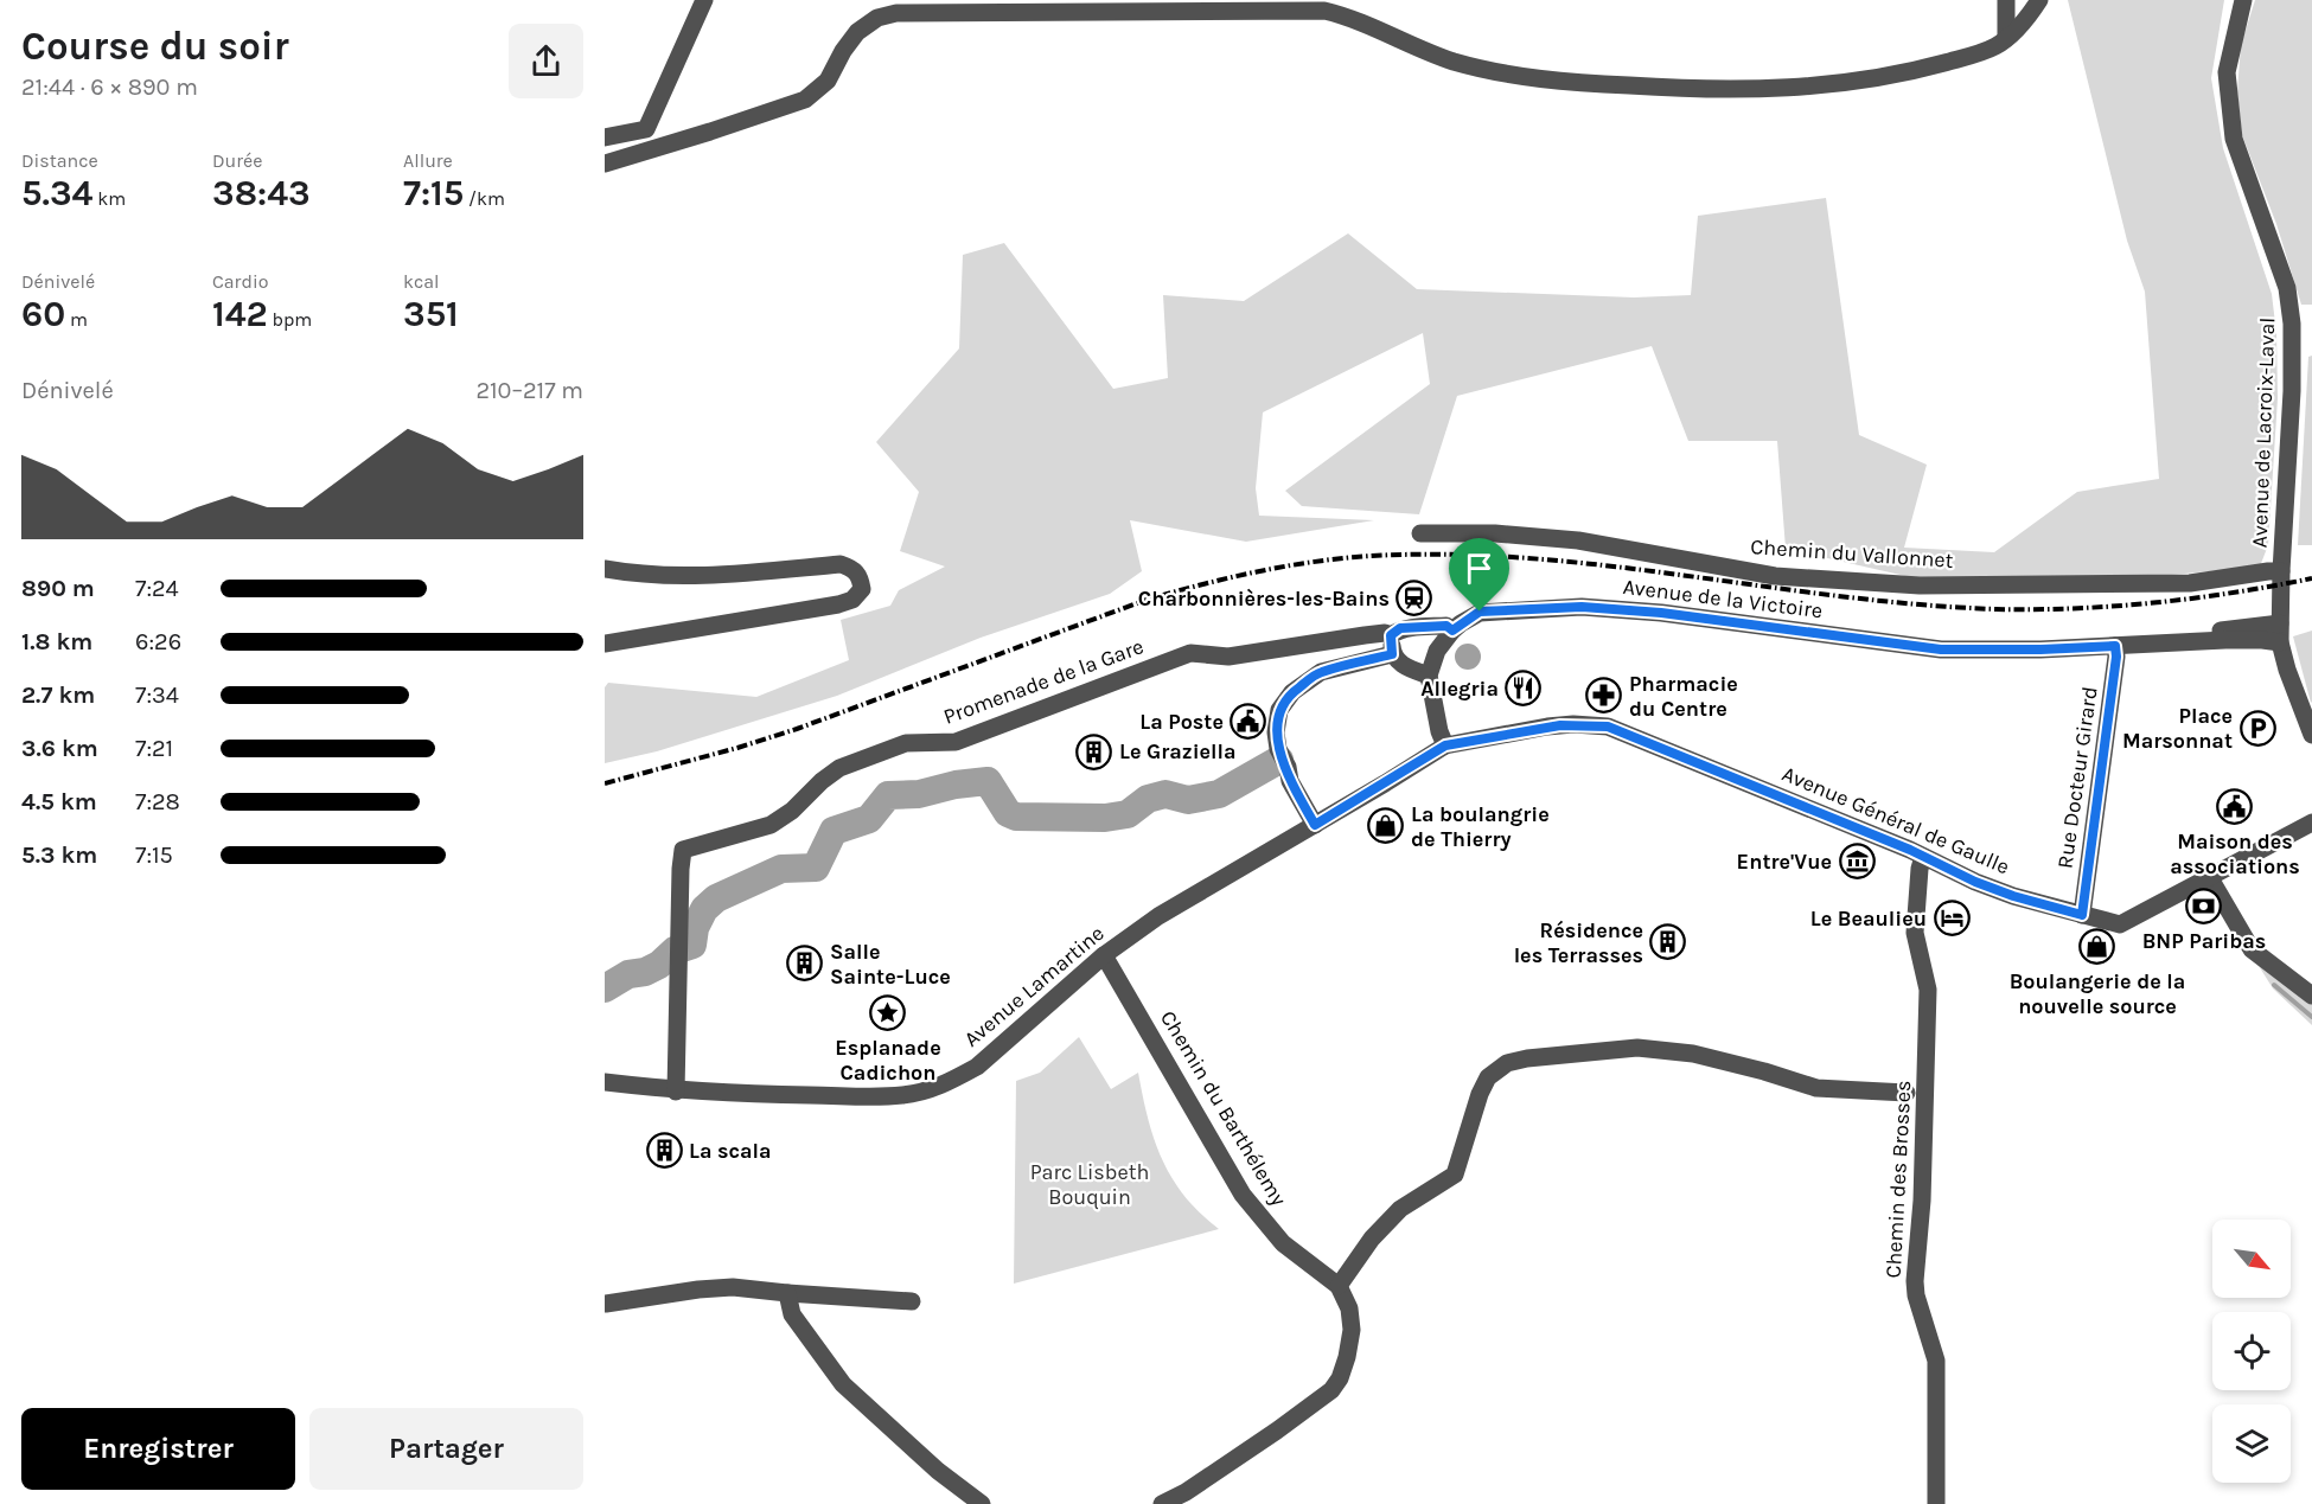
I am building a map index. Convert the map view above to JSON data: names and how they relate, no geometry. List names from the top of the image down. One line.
{"streets":{"street":["Avenue de Lacroix-Laval","Chemin du Vallonnet","Avenue de la Victoire","Promenade de la Gare","Rue Docteur Girard","Avenue Général de Gaulle","Avenue Lamartine","Chemin du Barthélemy","Chemin des Brosses"]},"crossings":[["Avenue de Lacroix-Laval","Chemin du Vallonnet"],["Avenue de Lacroix-Laval","Avenue de la Victoire"],["Avenue de la Victoire","Rue Docteur Girard"],["Promenade de la Gare","Avenue Lamartine"],["Rue Docteur Girard","Avenue Général de Gaulle"],["Avenue Général de Gaulle","Avenue Lamartine"],["Avenue Général de Gaulle","Chemin des Brosses"],["Avenue Lamartine","Chemin du Barthélemy"]],"parks":["Parc Lisbeth Bouquin"],"places":{"station":["Charbonnières-les-Bains"],"restaurant":["Allegria"],"pharmacy":["Pharmacie du Centre"],"public building":["La Poste","Maison des associations"],"parking":["Place Marsonnat"],"building":["Le Graziella","Résidence les Terrasses","Salle Sainte-Luce","La scala"],"shop":["La boulangrie de Thierry","Boulangerie de la nouvelle source"],"museum":["Entre'Vue"],"bank":["BNP Paribas"],"hotel":["Le Beaulieu"],"place":["Esplanade Cadichon"]},"north":"bottom right","page":{"heading":["Course du soir","21:44 · 6 × 890 m"],"stats":[["Distance","5.34 km"],["Durée","38:43"],["Allure","7:15 /km"],["Dénivelé","60 m"],["Cardio","142 bpm"],["kcal","351"]],"chart":["Dénivelé","210–217 m"],"list":[{"name":"890 m","note":"7:24"},{"name":"1.8 km","note":"6:26"},{"name":"2.7 km","note":"7:34"},{"name":"3.6 km","note":"7:21"},{"name":"4.5 km","note":"7:28"},{"name":"5.3 km","note":"7:15"}],"buttons":["Enregistrer","Partager"]}}
